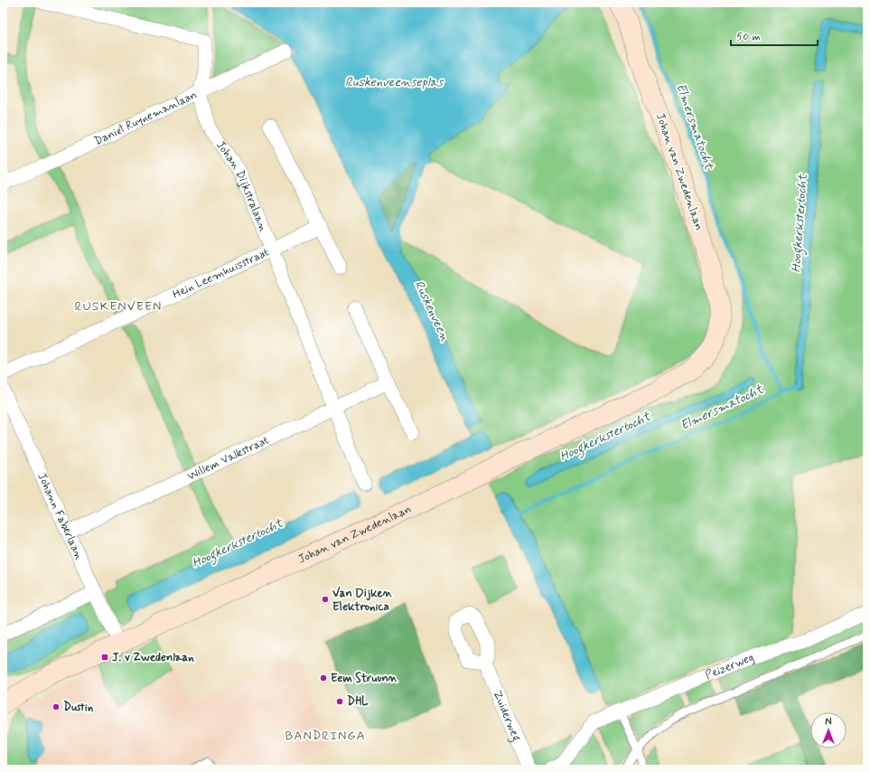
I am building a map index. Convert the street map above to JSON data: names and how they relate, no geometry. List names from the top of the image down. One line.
{"streets":{"main road":["Johan van Zwedenlaan"],"street":["Daniël Ruynemanlaan","Johan Dijkstralaan","Hein Leemhuisstraat","Willem Valkstraat","Johann Faberlaan","Peizerweg","Zuiderweg"]},"crossings":[["Daniël Ruynemanlaan","Johan Dijkstralaan"],["Johan van Zwedenlaan","Johann Faberlaan"],["Johan Dijkstralaan","Hein Leemhuisstraat"],["Johan Dijkstralaan","Willem Valkstraat"],["Willem Valkstraat","Johann Faberlaan"]],"districts":["RUSKENVEEN","BANDRINGA"],"water":["Ruskenveenseplas","Elmersmatocht","Hoogkerkstertocht","Ruskenveen"],"places":{"other":["Van Dijken Elektronica","Eem Struunn","DHL","Dustin"],"transit":["J. v Zwedenlaan"]},"scale_bar":"50 m","north":"top"}
